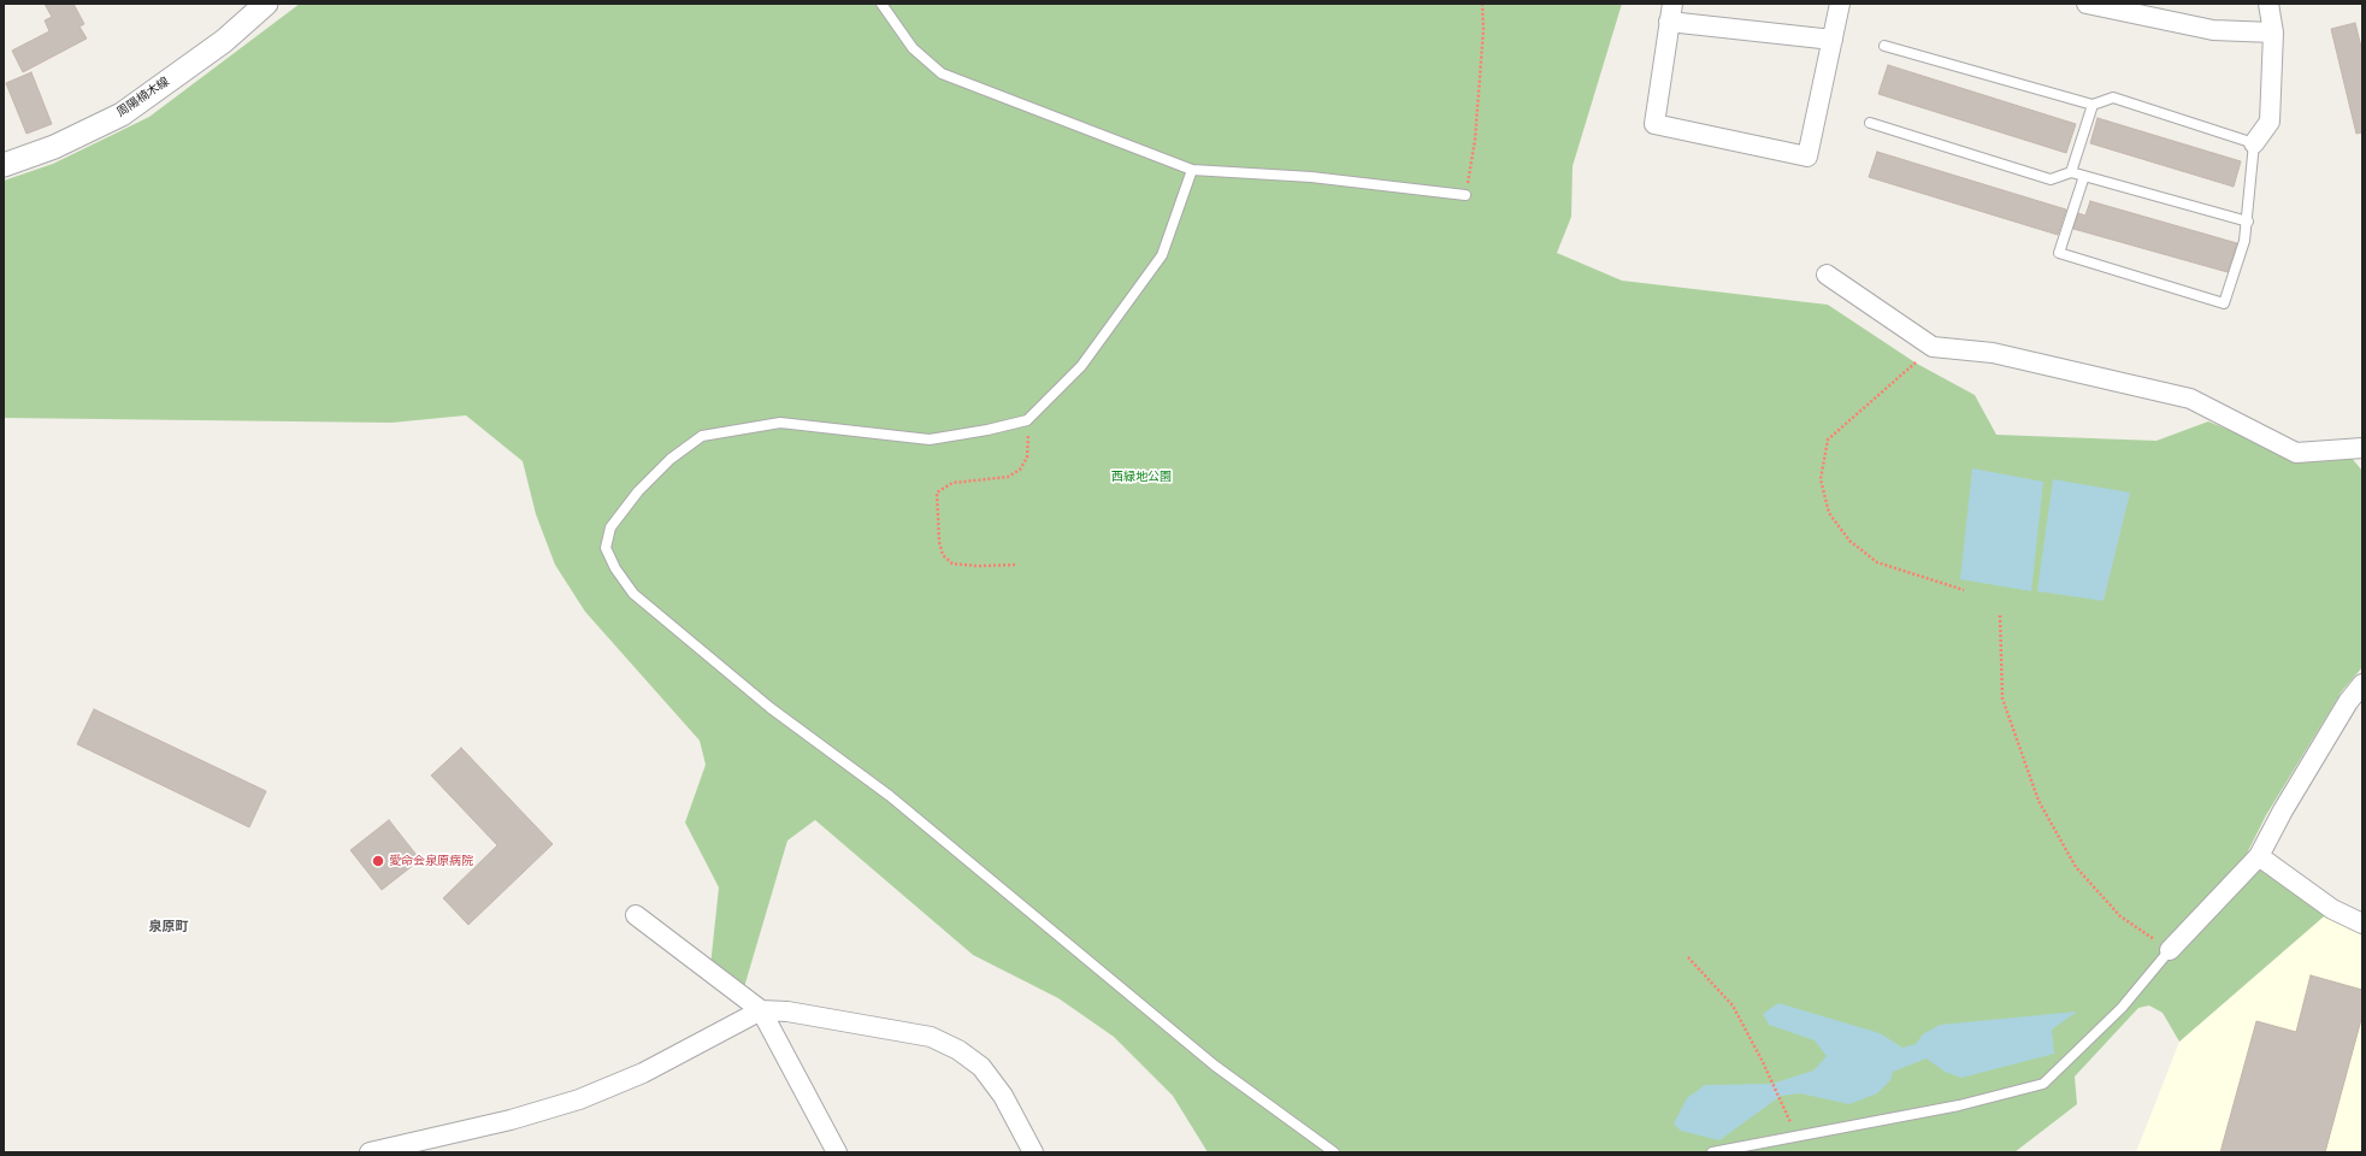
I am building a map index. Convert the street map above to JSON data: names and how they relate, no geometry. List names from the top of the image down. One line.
{"streets":{"street":["周陽楠木線"]},"districts":["泉原町"],"parks":["西緑地公園"],"places":["愛命会泉原病院"]}
